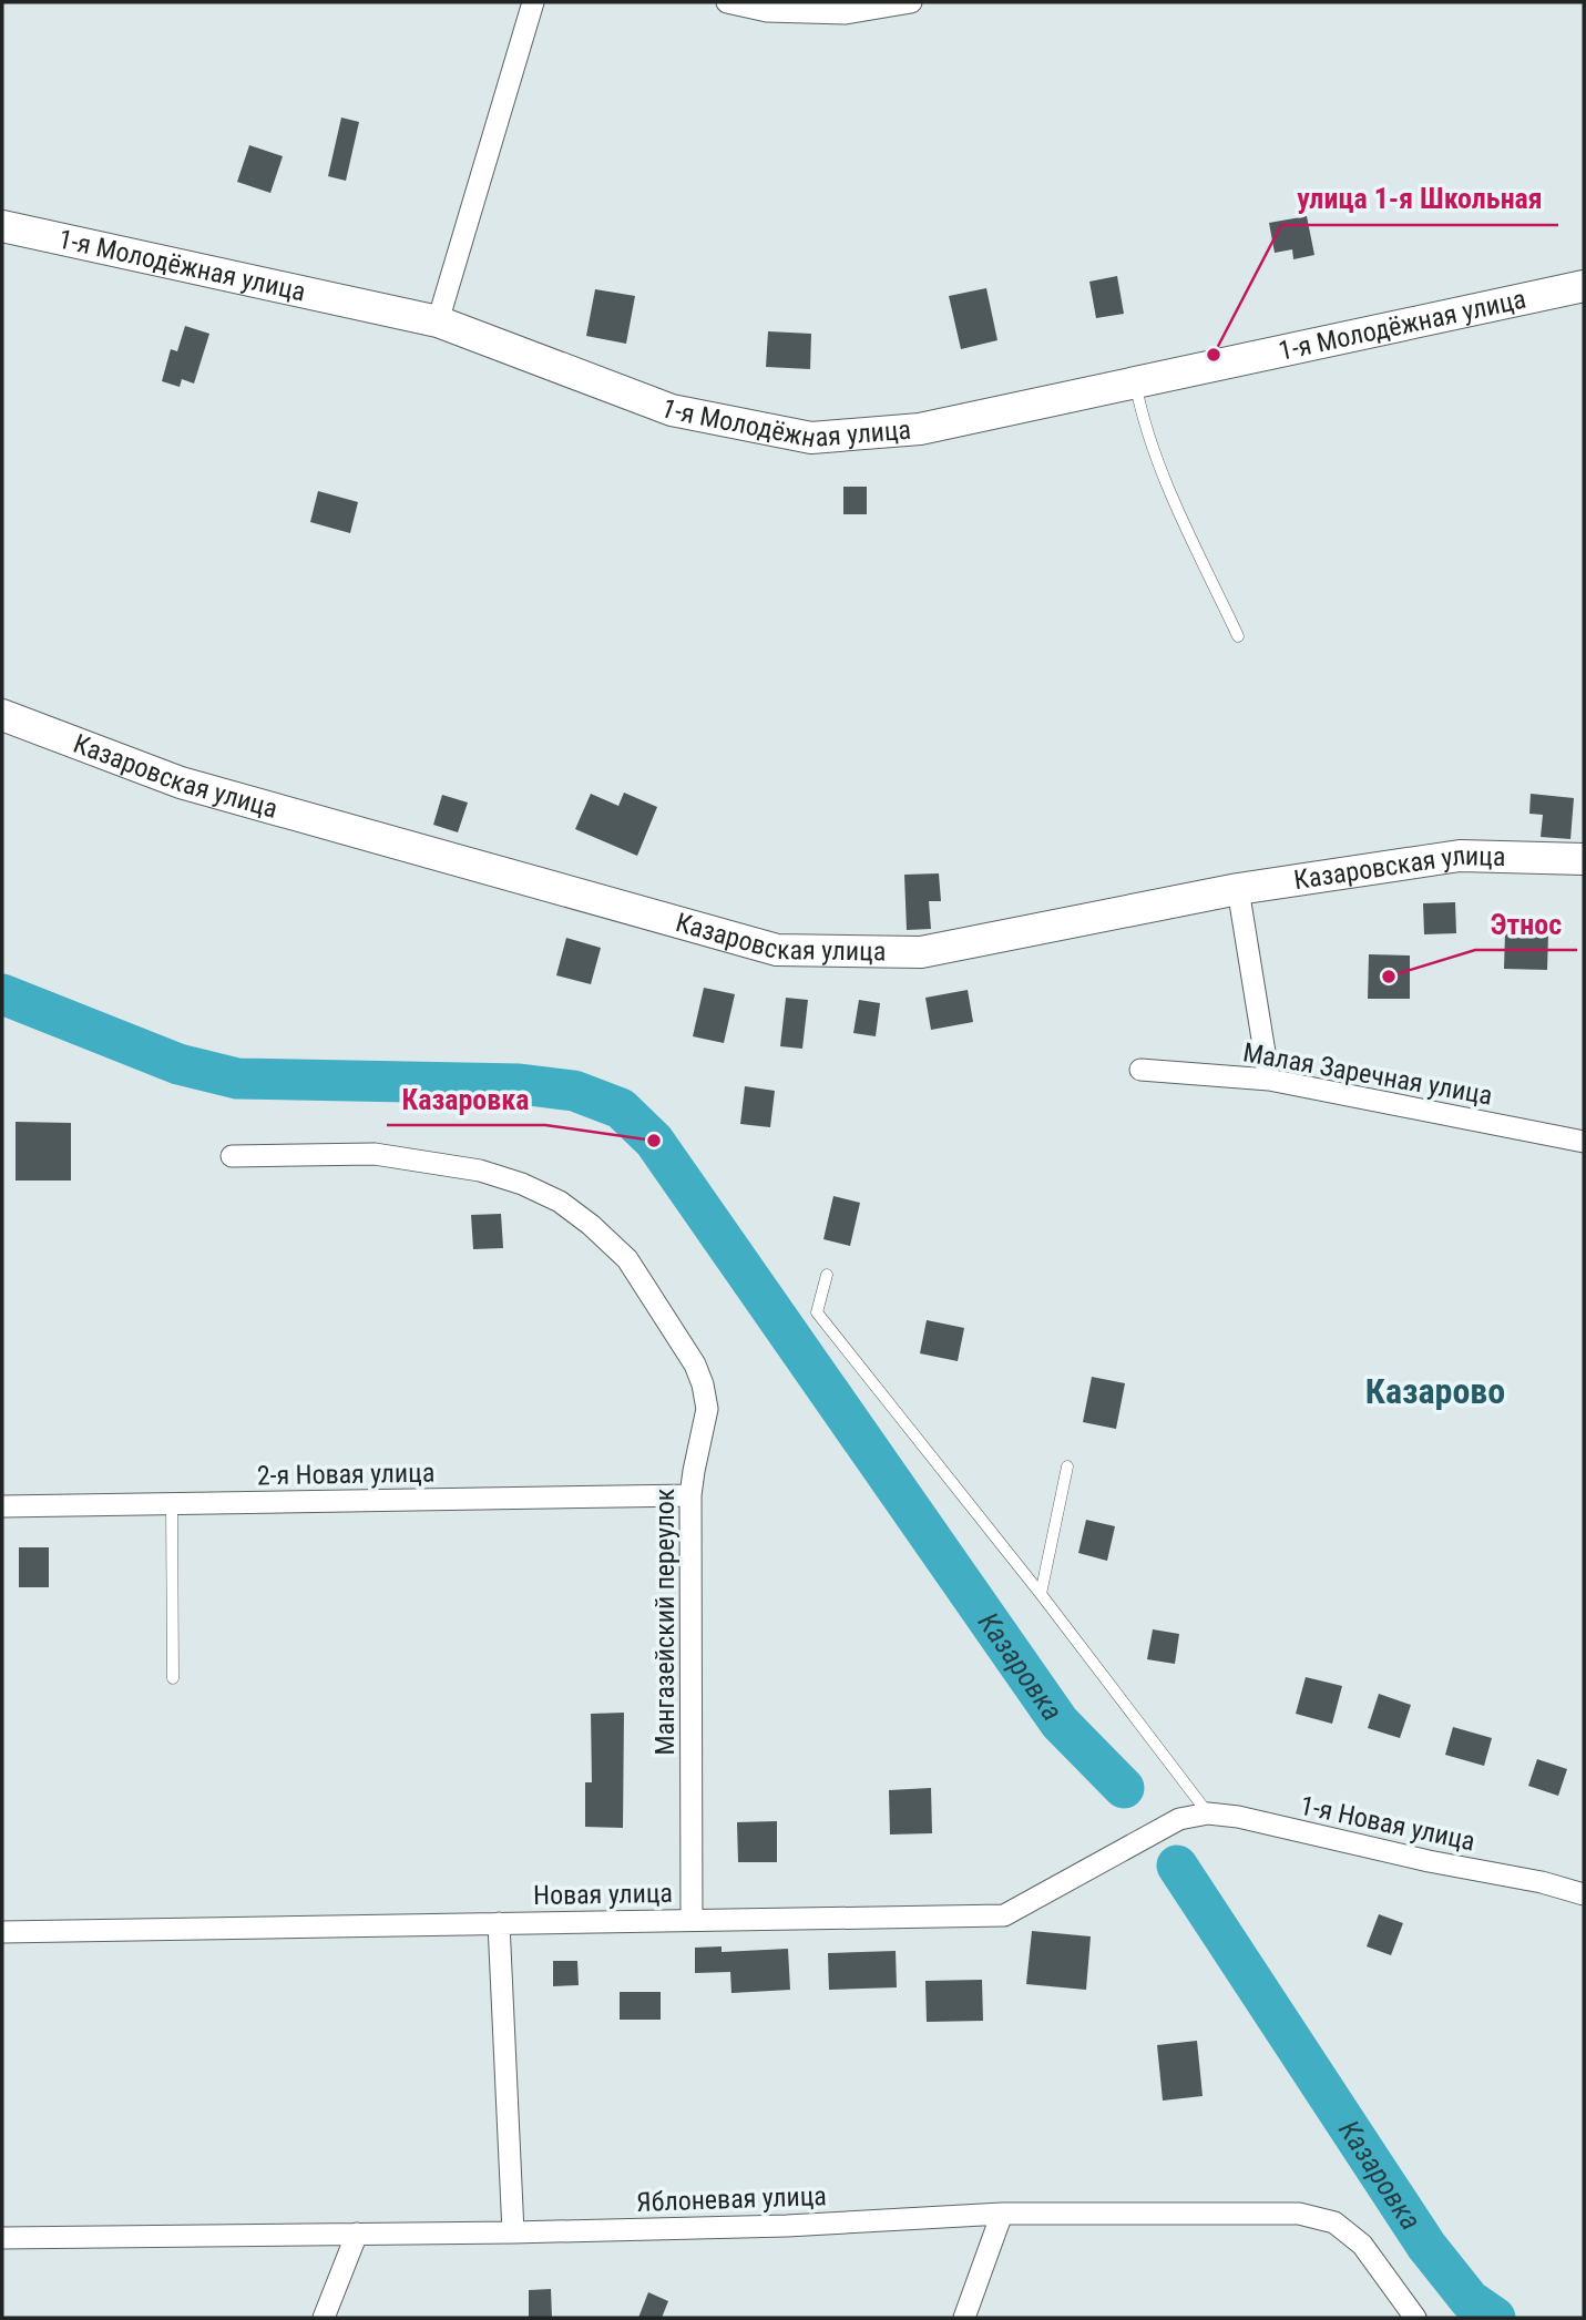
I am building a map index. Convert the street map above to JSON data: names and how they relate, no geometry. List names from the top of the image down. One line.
{"streets":{"street":["1-я Молодёжная улица","Казаровская улица","Малая Заречная улица","2-я Новая улица","Мангазейский переулок","1-я Новая улица","Новая улица","Яблоневая улица"]},"crossings":[["2-я Новая улица","Мангазейский переулок"],["Мангазейский переулок","Новая улица"],["1-я Новая улица","Новая улица"]],"districts":["Казарово"],"water":["Казаровка"],"places":["улица 1-я Школьная","Этнос","Казаровка"]}
